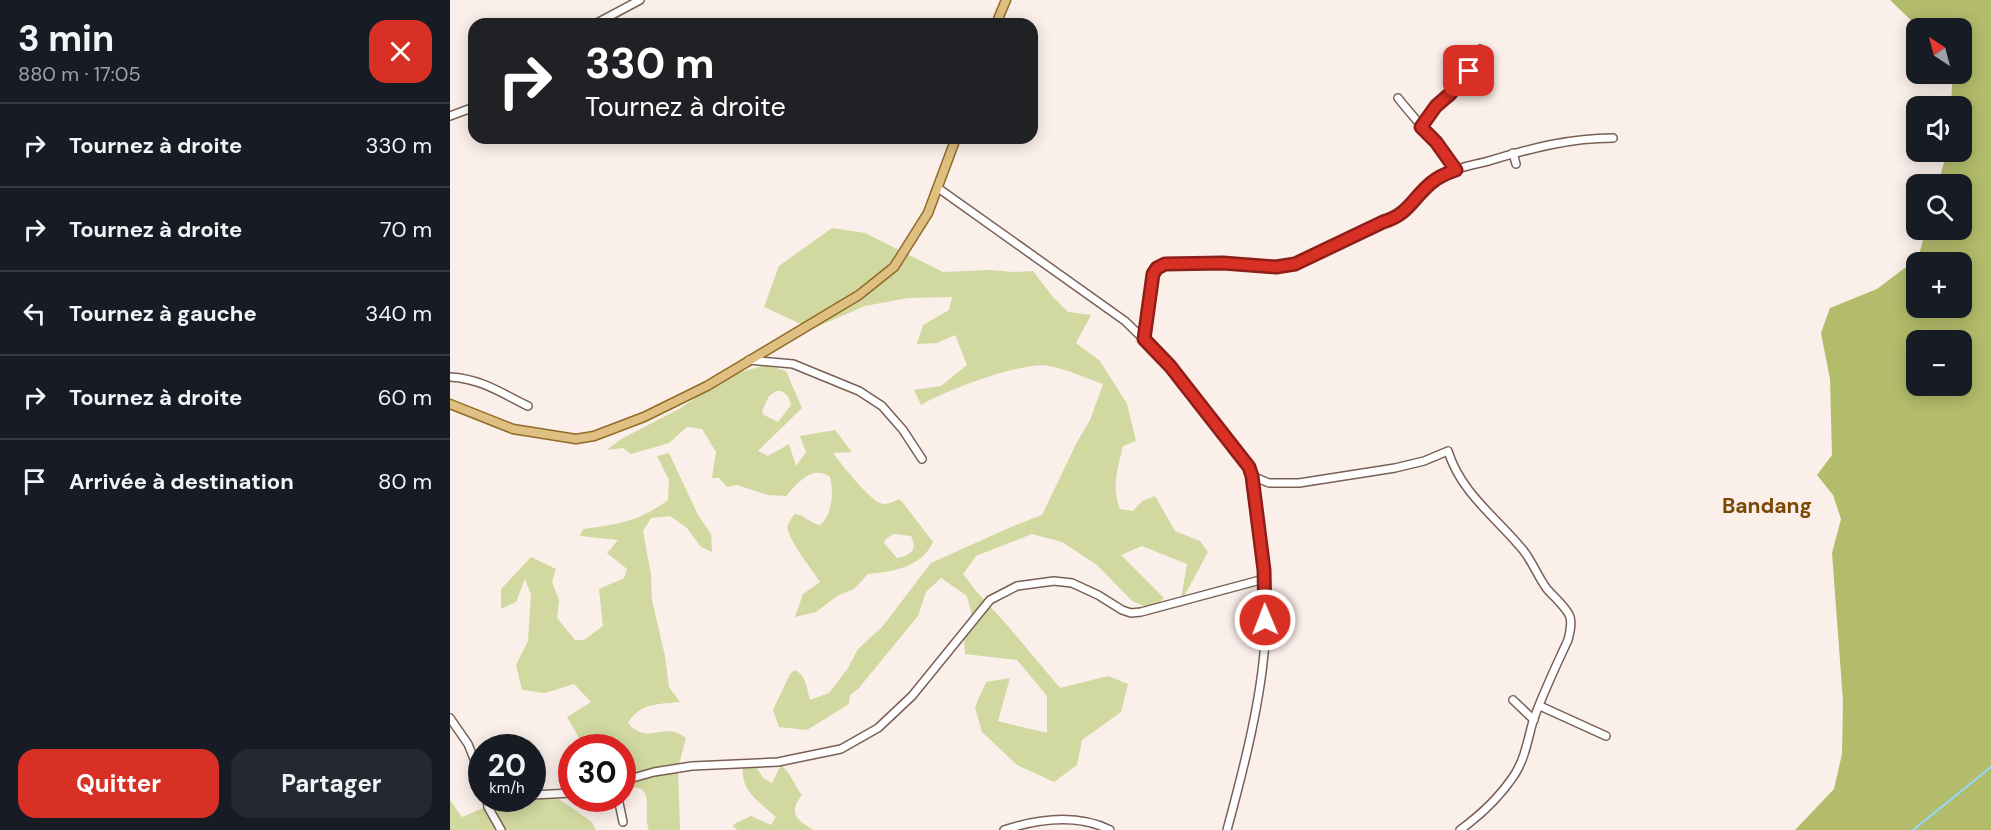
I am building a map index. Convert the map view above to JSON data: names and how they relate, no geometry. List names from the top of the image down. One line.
{"districts":["Bandang"],"north":"top left","page":{"heading":["3 min","880 m · 17:05"],"map_buttons":["+","−"],"turn":["330 m","Tournez à droite"],"list":[{"name":"Tournez à droite","value":"330 m"},{"name":"Tournez à droite","value":"70 m"},{"name":"Tournez à gauche","value":"340 m"},{"name":"Tournez à droite","value":"60 m"},{"name":"Arrivée à destination","value":"80 m"}],"speed":"20 km/h","limit":"30","buttons":["Quitter","Partager"]}}
